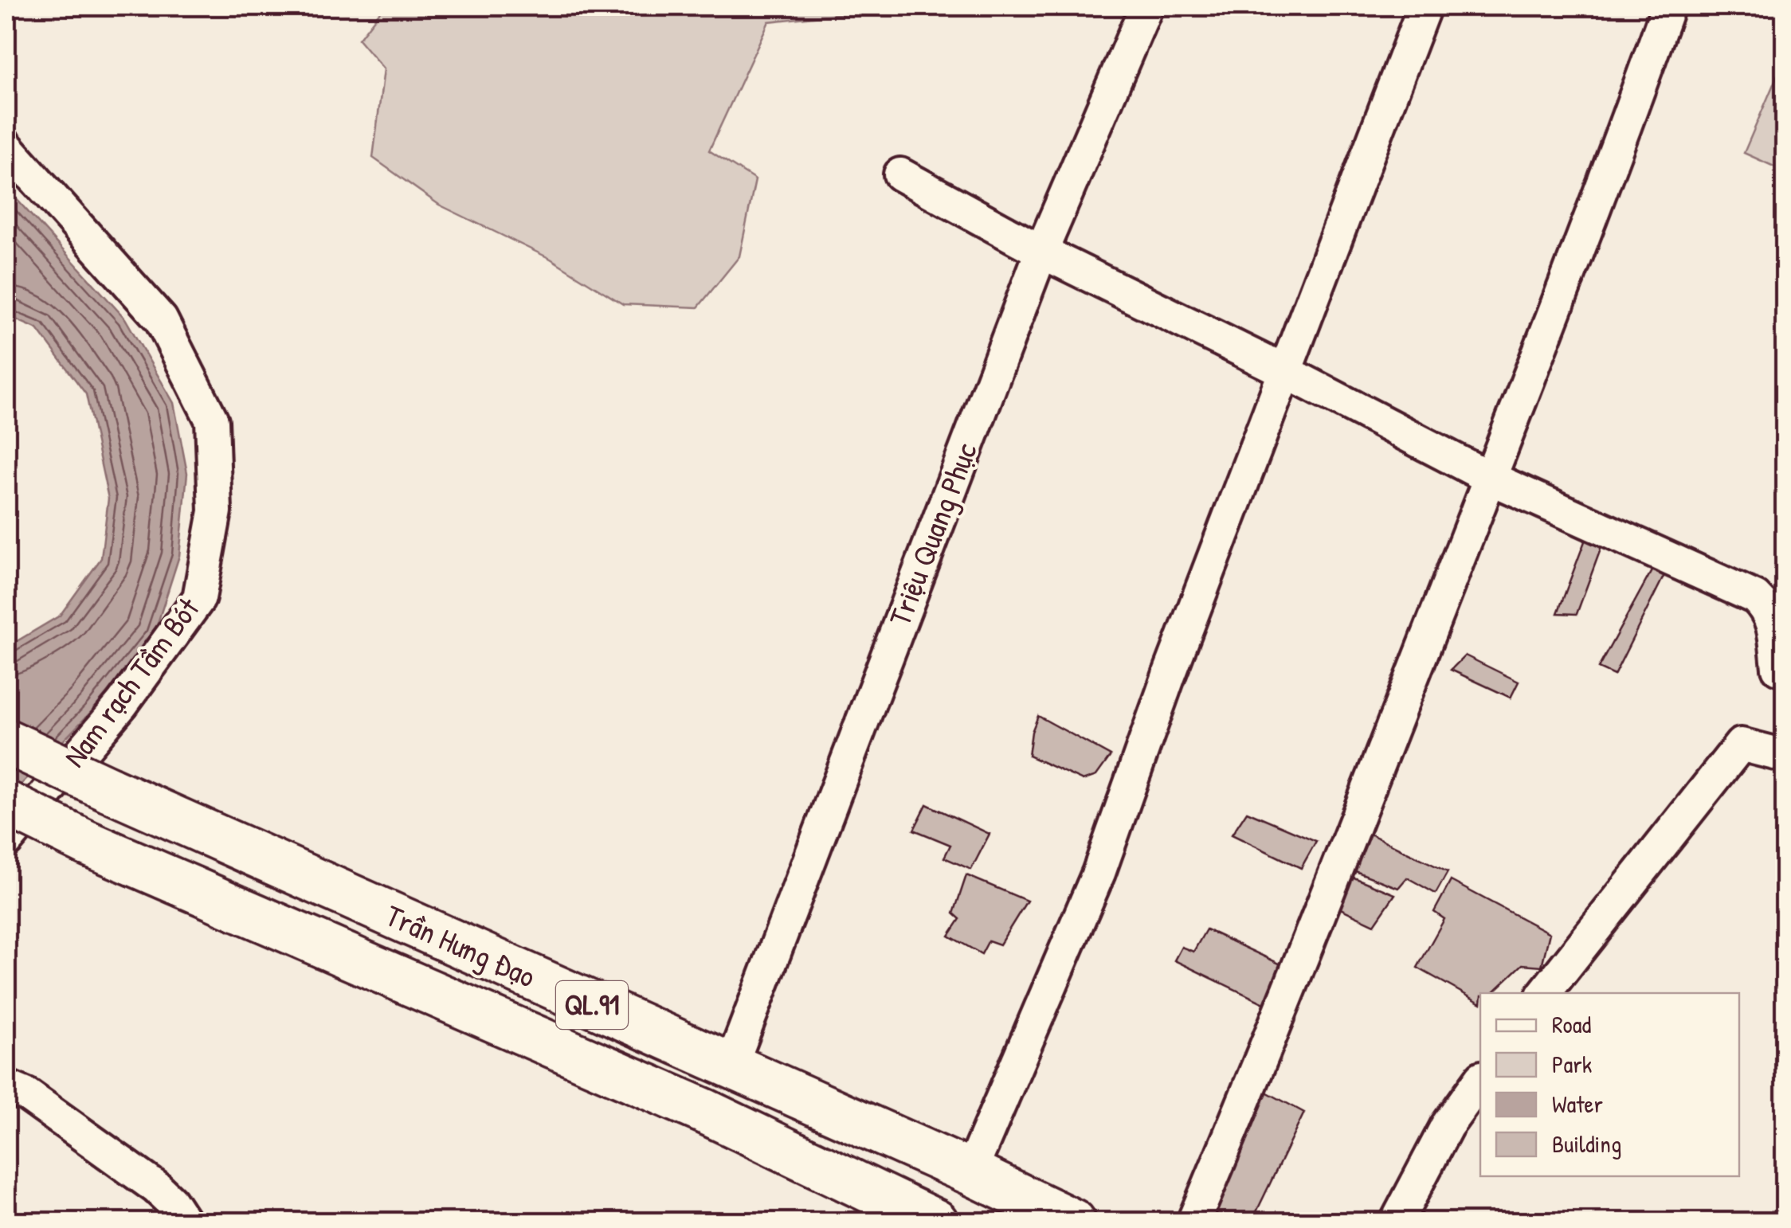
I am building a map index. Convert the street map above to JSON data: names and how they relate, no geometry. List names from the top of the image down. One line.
{"streets":{"highway":["Trần Hưng Đạo","QL.91"],"street":["Triệu Quang Phục","Nam rạch Tầm Bót"]},"crossings":[["Triệu Quang Phục","Trần Hưng Đạo"]],"legend":["Road","Park","Water","Building"]}
